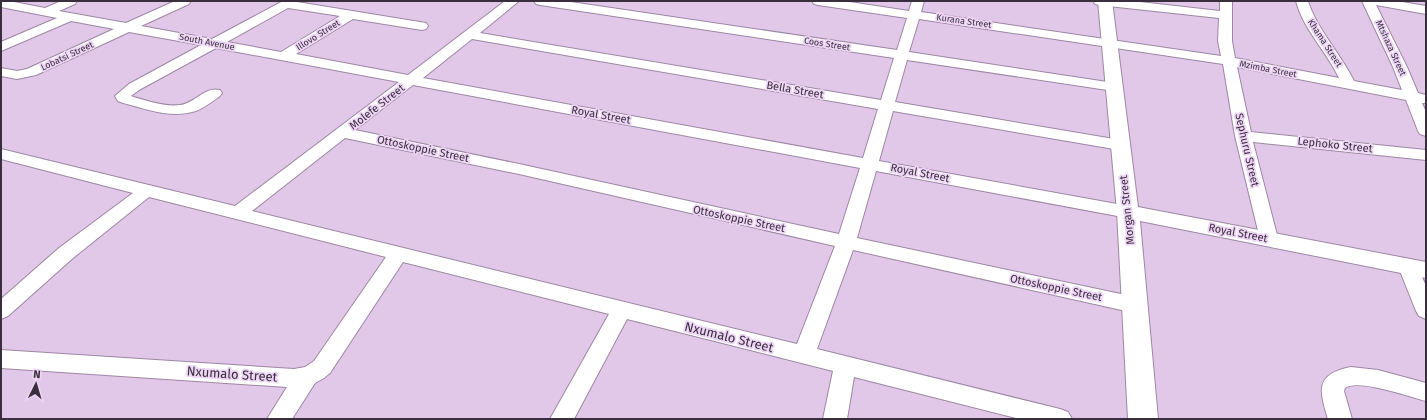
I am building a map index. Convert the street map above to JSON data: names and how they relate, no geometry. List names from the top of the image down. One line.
{"streets":{"street":["Kurana Street","Illovo Street","South Avenue","Khama Street","Coos Street","Mtshaza Street","Lobatsi Street","Mzimba Street","Bella Street","Molefe Street","Royal Street","Lephoko Street","Ottoskoppie Street","Sephuru Street","Morgan Street","Nxumalo Street"]},"crossings":[["Kurana Street","Mzimba Street"],["Kurana Street","Morgan Street"],["Illovo Street","South Avenue"],["South Avenue","Lobatsi Street"],["South Avenue","Molefe Street"],["South Avenue","Royal Street"],["Khama Street","Mzimba Street"],["Coos Street","Morgan Street"],["Mtshaza Street","Mzimba Street"],["Mzimba Street","Sephuru Street"],["Mzimba Street","Morgan Street"],["Bella Street","Molefe Street"],["Bella Street","Morgan Street"],["Molefe Street","Royal Street"],["Molefe Street","Ottoskoppie Street"],["Molefe Street","Nxumalo Street"],["Royal Street","Sephuru Street"],["Royal Street","Morgan Street"],["Lephoko Street","Sephuru Street"],["Ottoskoppie Street","Morgan Street"]],"north":"top"}
